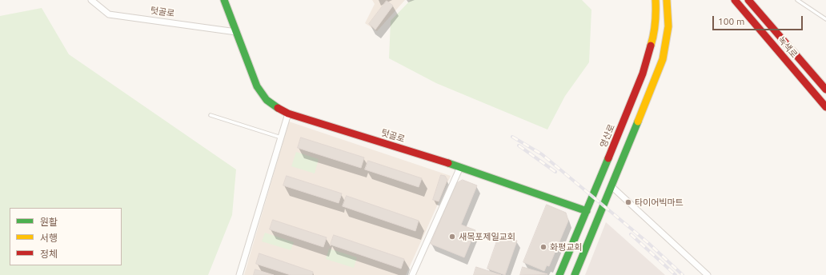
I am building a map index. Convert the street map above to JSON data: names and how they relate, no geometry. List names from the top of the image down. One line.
{"streets":{"street":["텃골로","녹색로","영산로"]},"crossings":[["텃골로","영산로"]],"places":["타이어빅마트","새목포제일교회","화평교회"],"legend":["원활","서행","정체"],"scale_bar":"100 m"}
